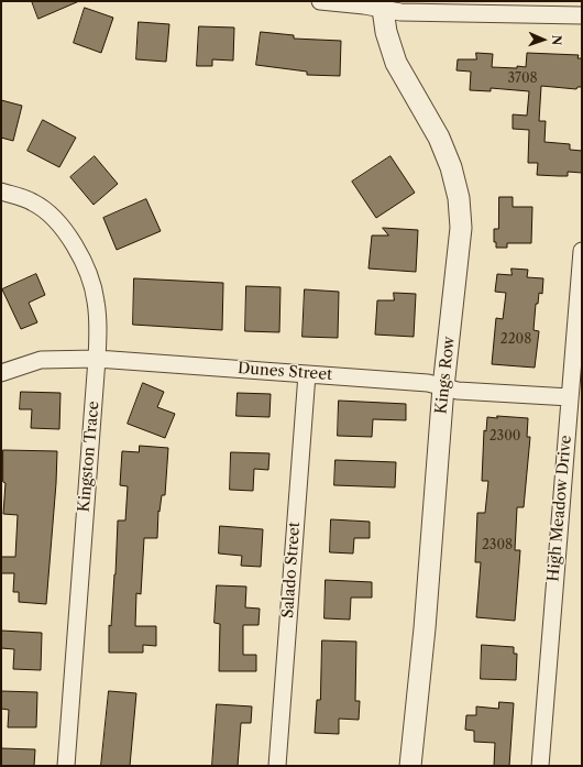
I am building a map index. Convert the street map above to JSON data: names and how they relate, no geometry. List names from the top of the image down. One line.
{"streets":{"street":["Dunes Street","Kings Row","Kingston Trace","High Meadow Drive","Salado Street"]},"crossings":[["Dunes Street","Kings Row"],["Dunes Street","Kingston Trace"],["Dunes Street","High Meadow Drive"],["Dunes Street","Salado Street"]],"house_numbers":["3708","2208","2300","2308"],"north":"right"}
